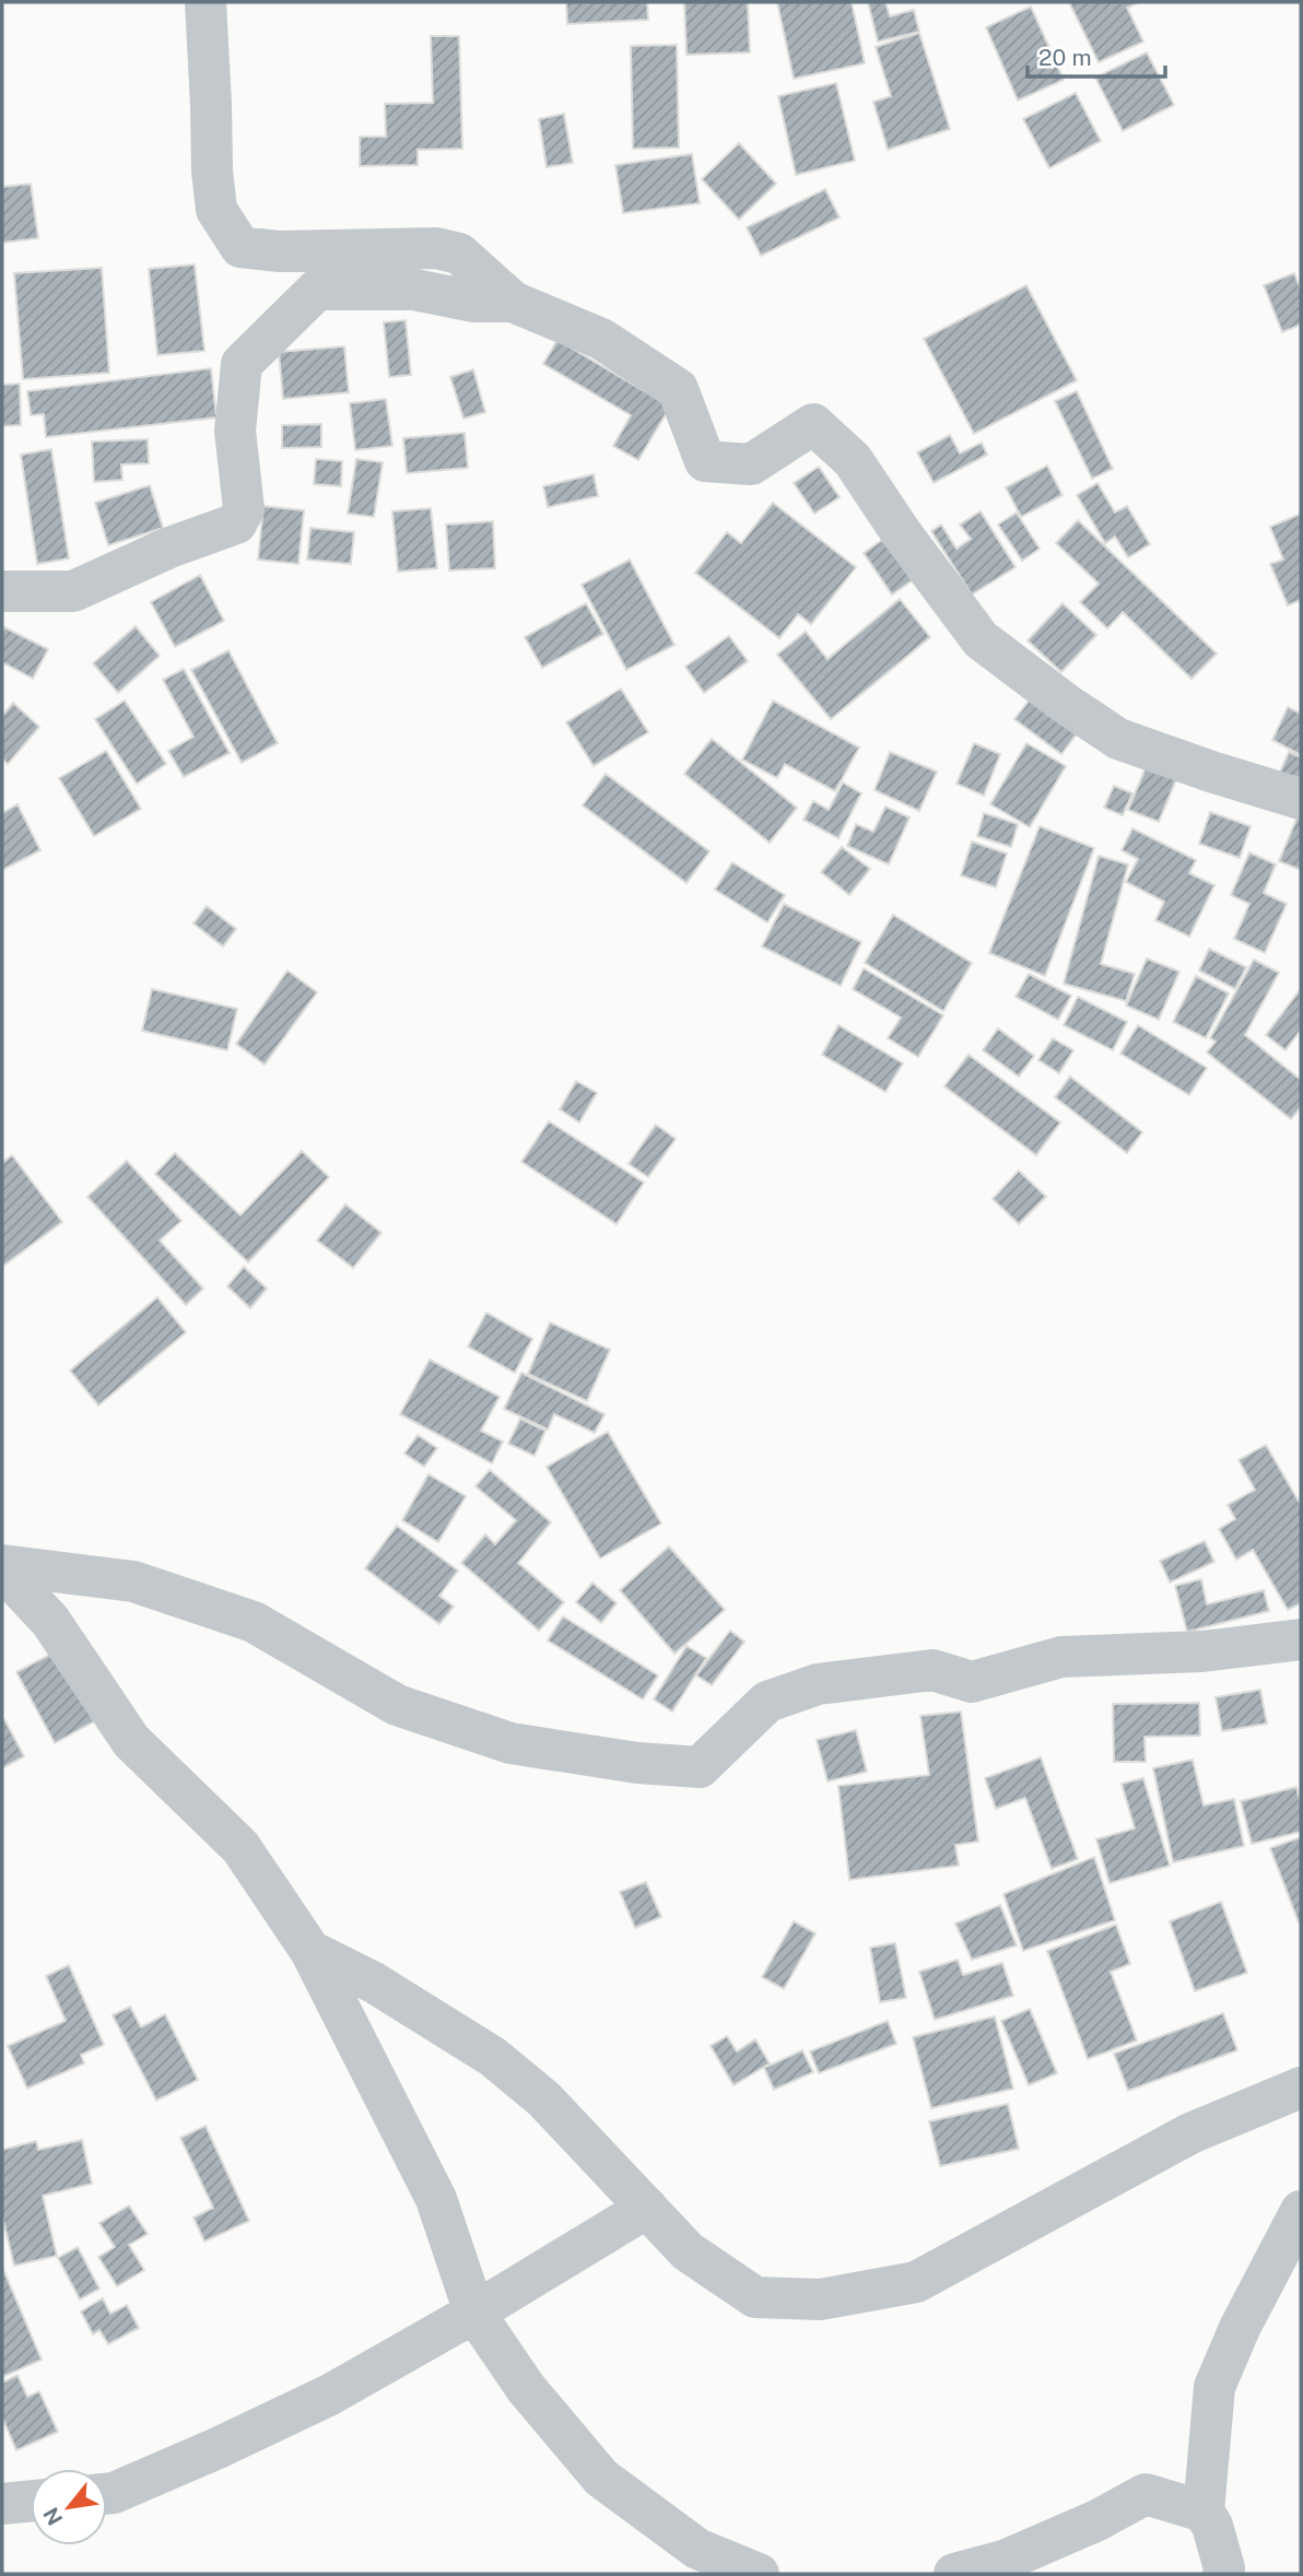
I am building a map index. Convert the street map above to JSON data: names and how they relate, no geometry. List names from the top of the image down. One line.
{"scale_bar":"20 m","north":"bottom left"}
